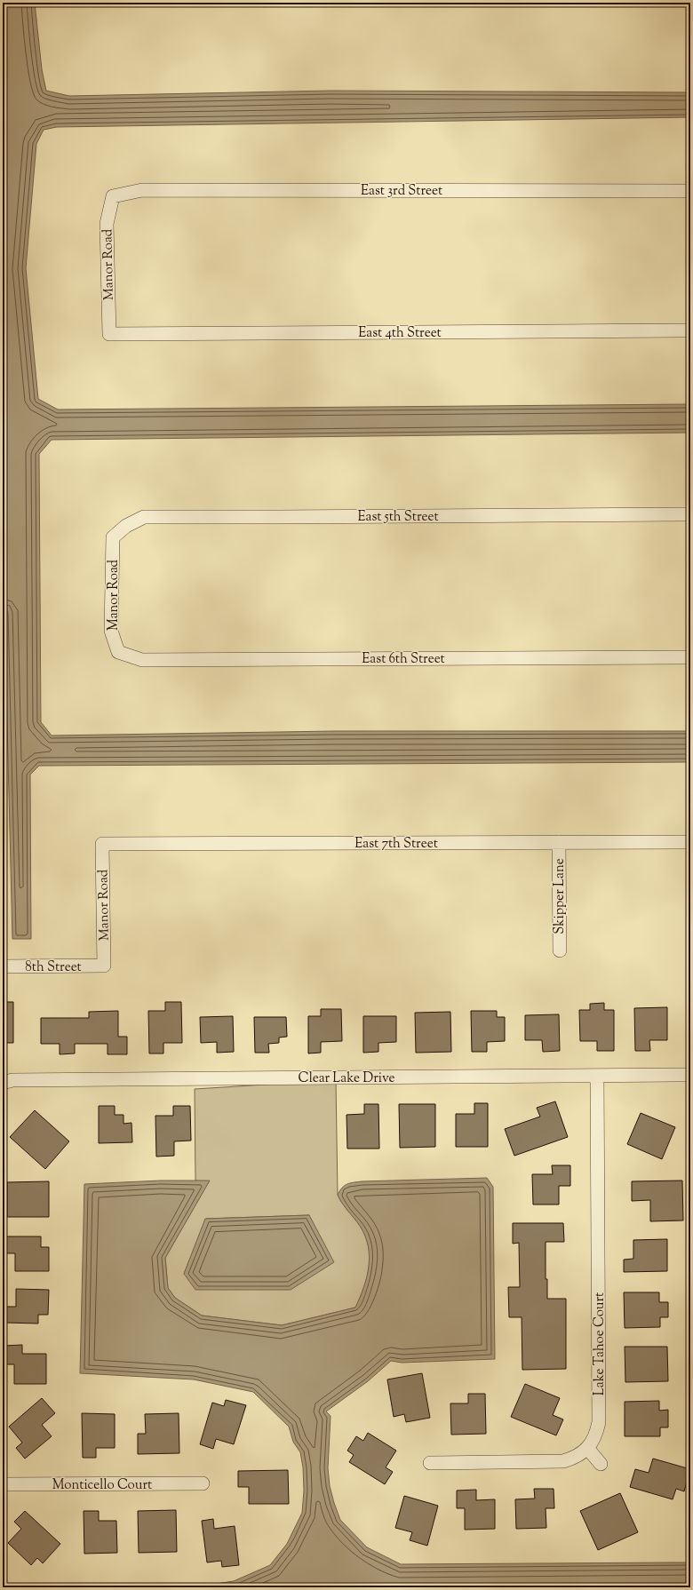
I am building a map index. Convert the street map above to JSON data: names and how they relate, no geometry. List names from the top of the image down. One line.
{"streets":{"street":["East 3rd Street","Manor Road","East 4th Street","East 5th Street","East 6th Street","East 7th Street","Skipper Lane","8th Street","Clear Lake Drive","Lake Tahoe Court","Monticello Court"]},"crossings":[["East 3rd Street","Manor Road"],["Manor Road","East 4th Street"],["Manor Road","East 5th Street"],["Manor Road","East 6th Street"],["Manor Road","East 7th Street"],["Manor Road","8th Street"],["East 7th Street","Skipper Lane"],["Clear Lake Drive","Lake Tahoe Court"]]}
